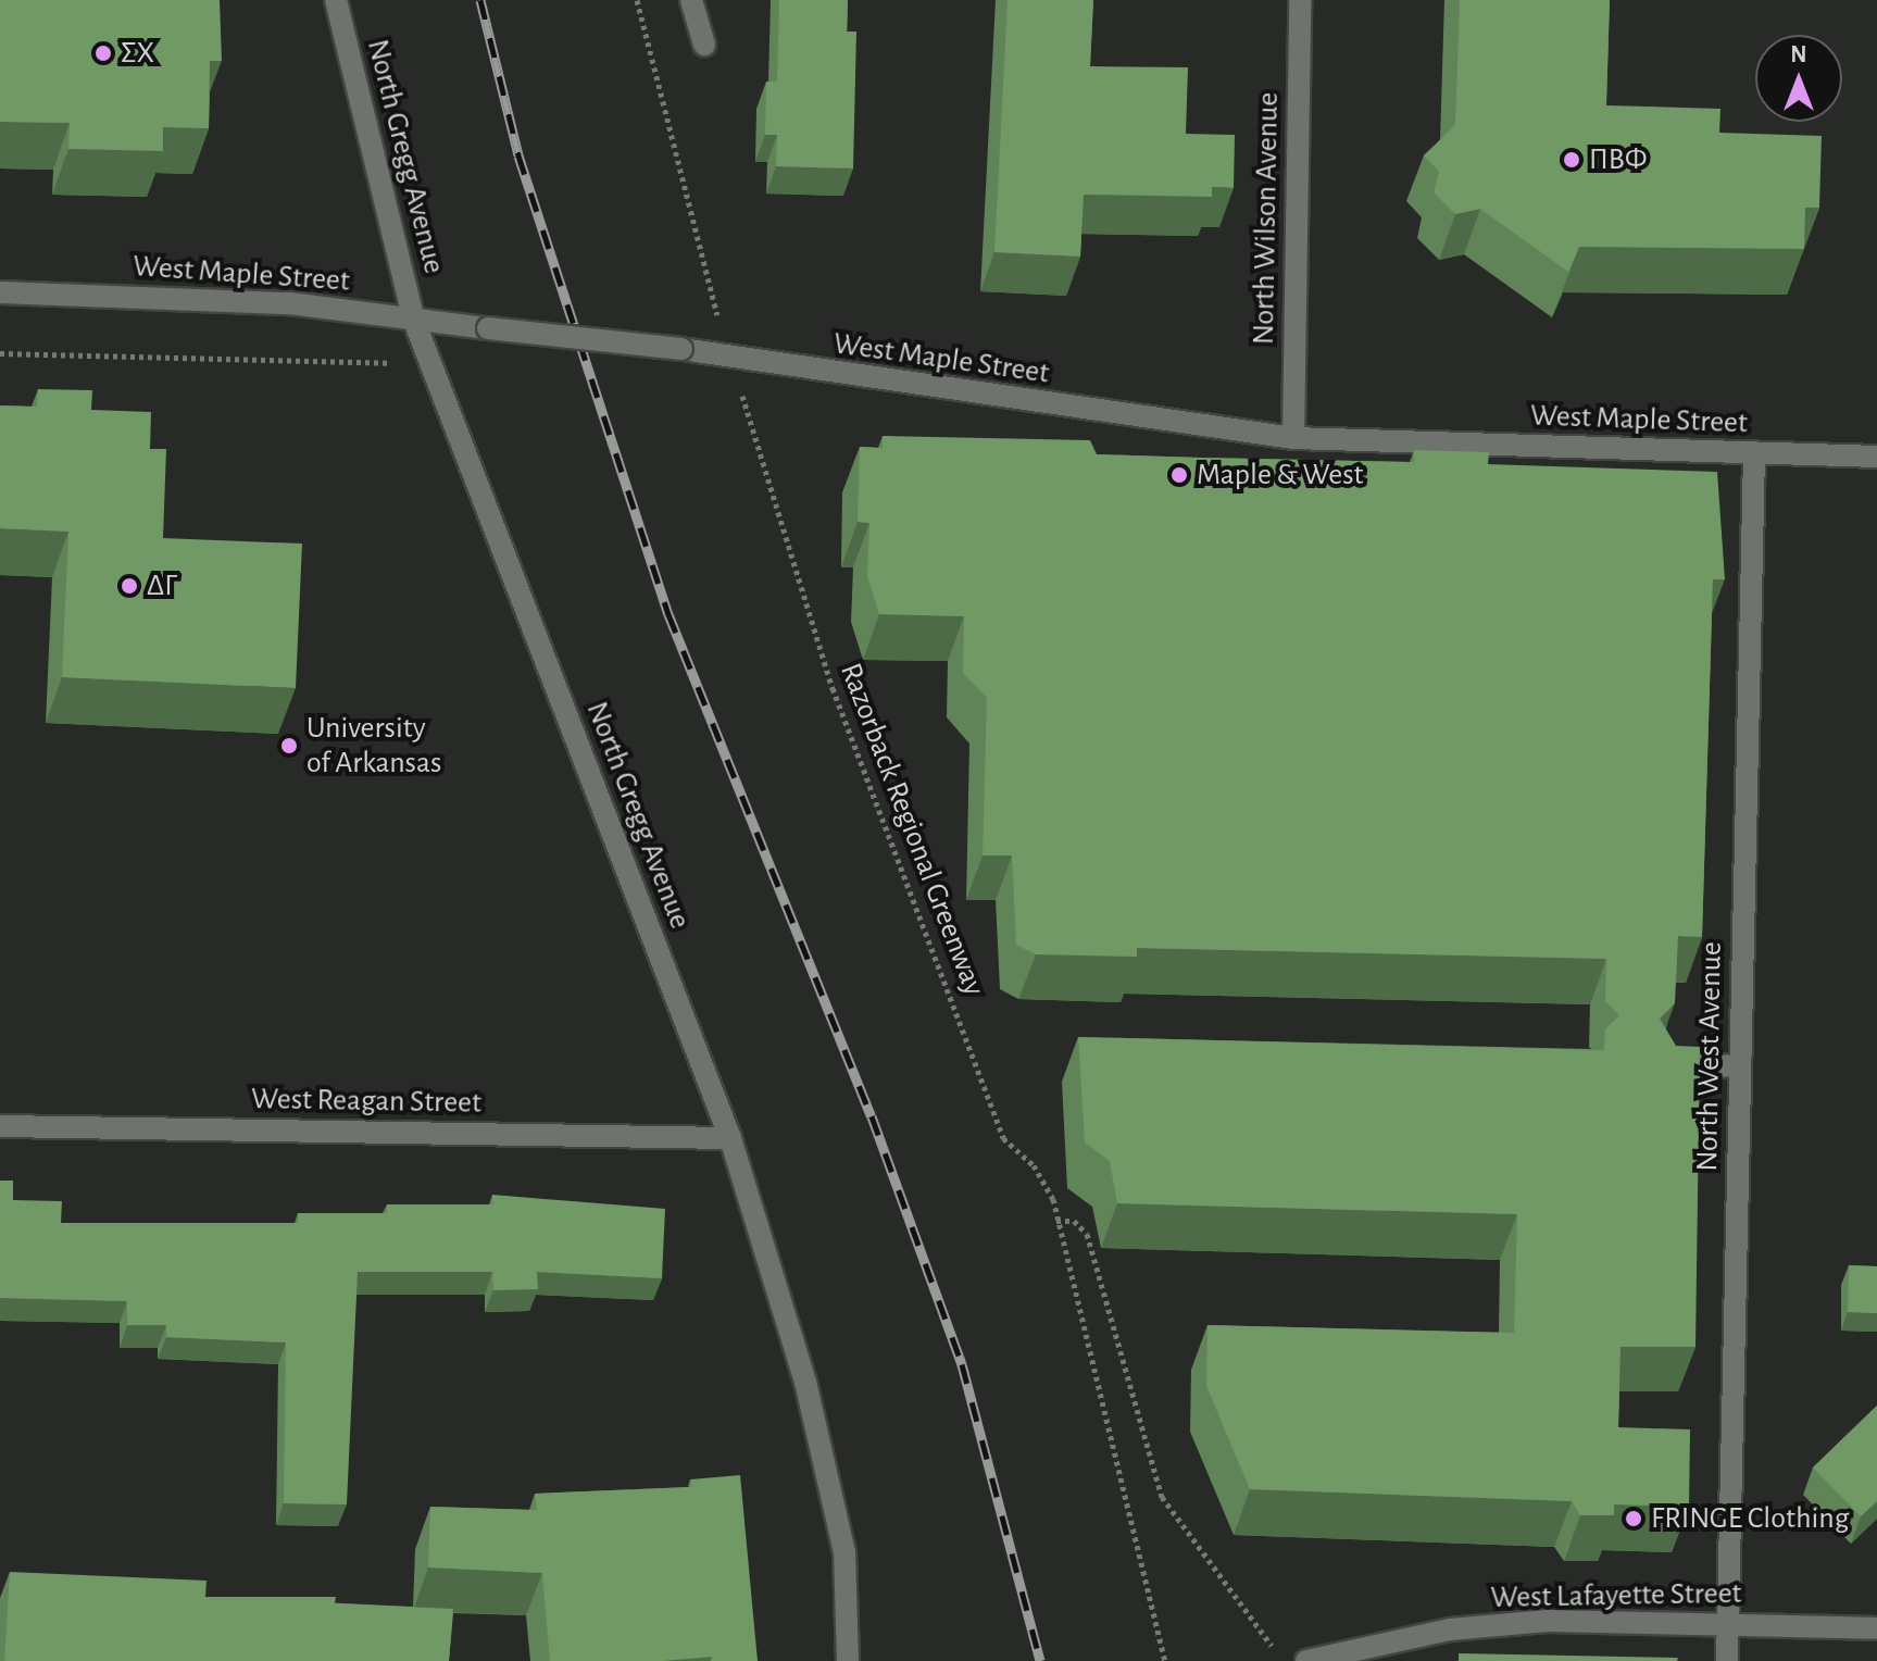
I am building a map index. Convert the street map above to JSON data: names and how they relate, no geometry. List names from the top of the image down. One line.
{"streets":{"street":["North Gregg Avenue","North Wilson Avenue","West Maple Street","North West Avenue","West Reagan Street","West Lafayette Street"],"path":["Razorback Regional Greenway"]},"crossings":[["North Gregg Avenue","West Maple Street"],["North Gregg Avenue","West Reagan Street"],["North Wilson Avenue","West Maple Street"],["West Maple Street","Razorback Regional Greenway"],["West Maple Street","North West Avenue"],["North West Avenue","West Lafayette Street"]],"places":["ΣΧ","ΠΒΦ","Maple & West","ΔΓ","University of Arkansas","FRINGE Clothing"],"north":"top"}
